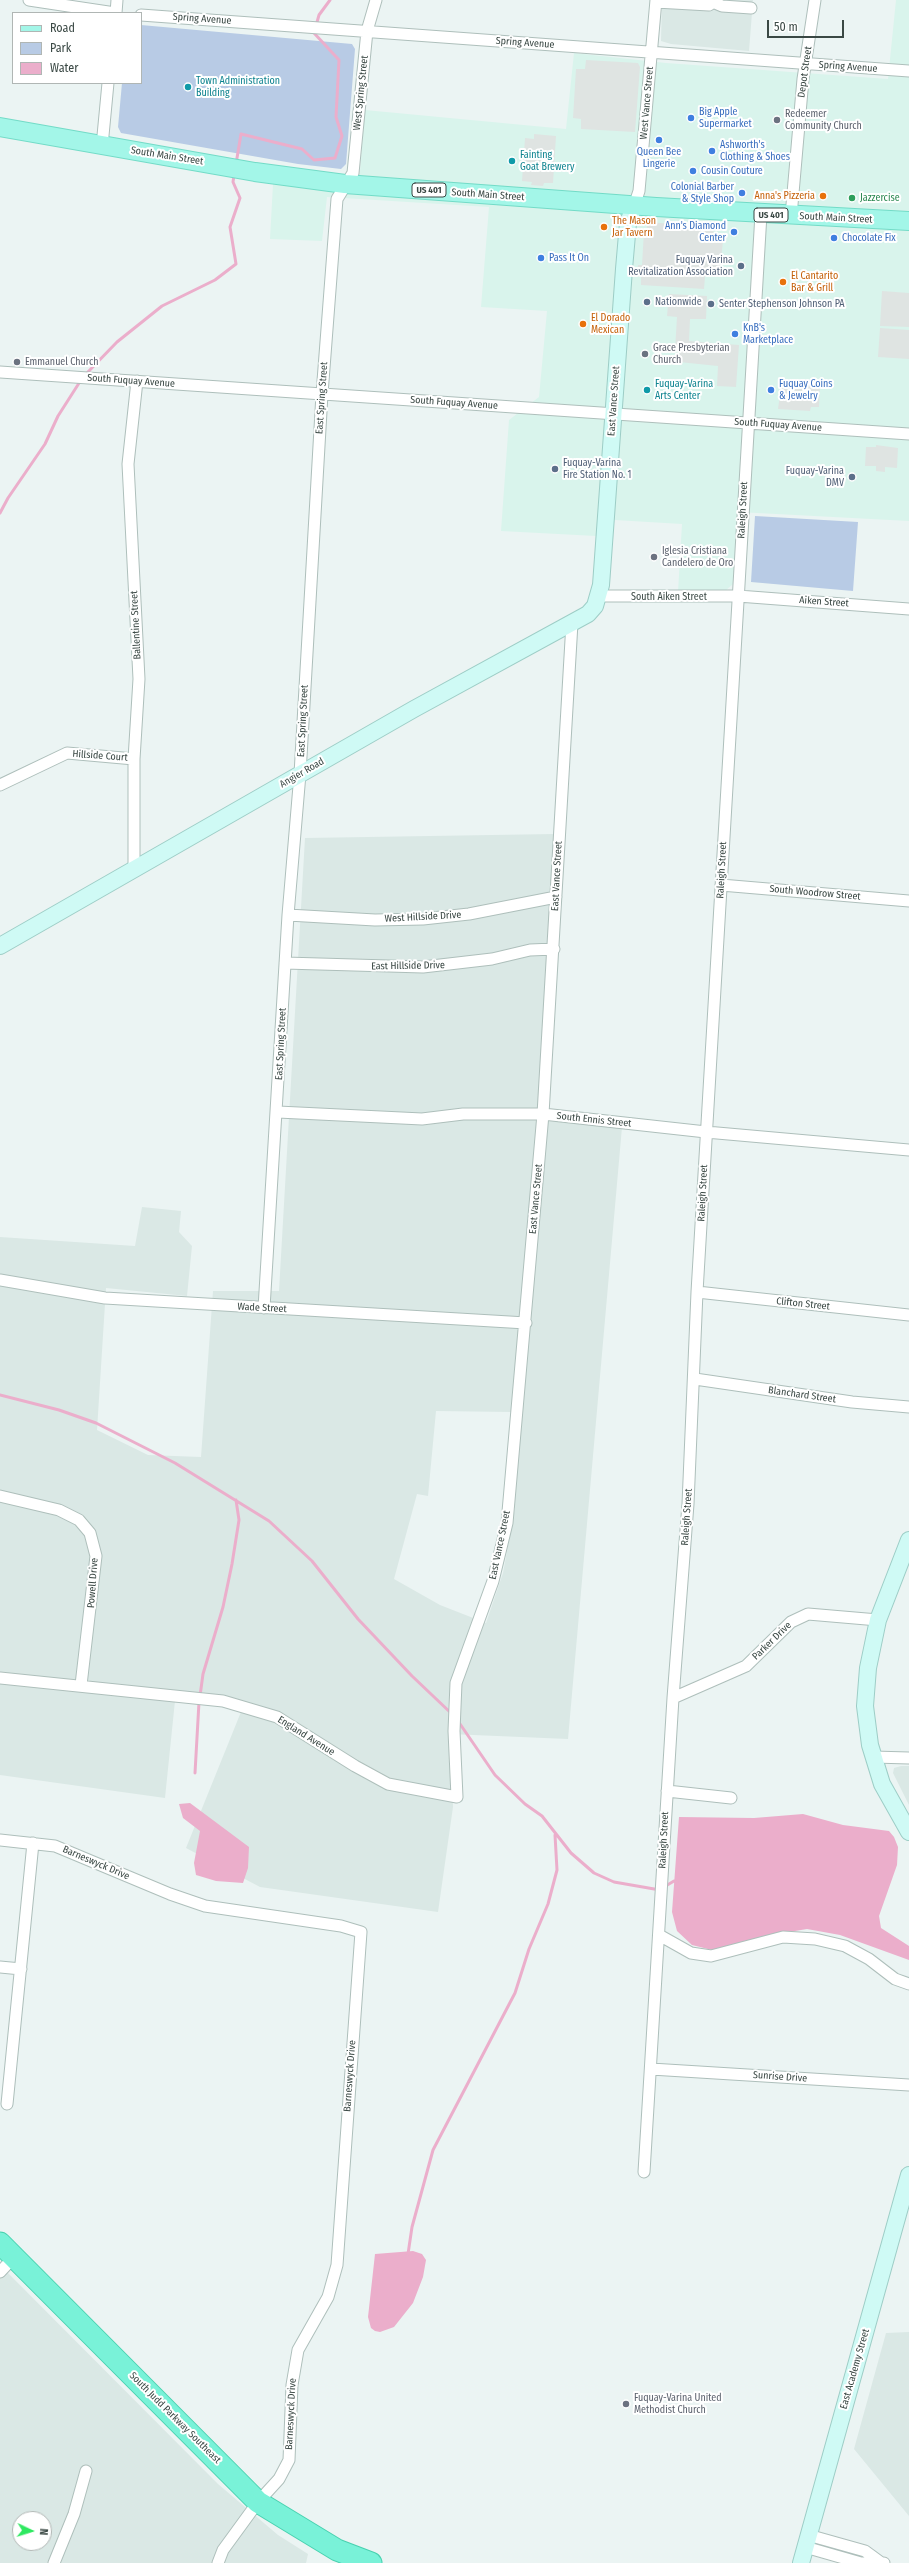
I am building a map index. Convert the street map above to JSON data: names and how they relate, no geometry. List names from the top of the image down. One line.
{"streets":{"highway":["South Judd Parkway Southeast"],"main road":["South Main Street","US 401"],"street":["Spring Avenue","Depot Street","West Spring Street","West Vance Street","South Fuquay Avenue","East Spring Street","East Vance Street","Raleigh Street","South Aiken Street","Aiken Street","Ballentine Street","Hillside Court","Angier Road","South Woodrow Street","West Hillside Drive","East Hillside Drive","South Ennis Street","Clifton Street","Wade Street","Blanchard Street","Powell Drive","Parker Drive","England Avenue","Barneswyck Drive","Sunrise Drive","East Academy Street"]},"crossings":[["Spring Avenue","Depot Street"],["Spring Avenue","West Spring Street"],["Spring Avenue","West Vance Street"],["Depot Street","South Main Street"],["West Spring Street","South Main Street"],["West Spring Street","East Spring Street"],["West Vance Street","South Main Street"],["West Vance Street","East Vance Street"],["South Main Street","East Spring Street"],["South Main Street","East Vance Street"],["South Main Street","Raleigh Street"],["South Fuquay Avenue","East Spring Street"],["South Fuquay Avenue","East Vance Street"],["South Fuquay Avenue","Raleigh Street"],["South Fuquay Avenue","Ballentine Street"],["East Spring Street","Angier Road"],["East Spring Street","West Hillside Drive"],["East Spring Street","East Hillside Drive"],["East Spring Street","South Ennis Street"],["East Spring Street","Wade Street"],["East Vance Street","South Aiken Street"],["East Vance Street","Angier Road"],["East Vance Street","West Hillside Drive"],["East Vance Street","East Hillside Drive"],["East Vance Street","South Ennis Street"],["East Vance Street","Wade Street"],["East Vance Street","England Avenue"],["Raleigh Street","South Aiken Street"],["Raleigh Street","Aiken Street"],["Raleigh Street","South Woodrow Street"],["Raleigh Street","South Ennis Street"],["Raleigh Street","Clifton Street"],["Raleigh Street","Blanchard Street"],["Raleigh Street","Parker Drive"],["Raleigh Street","Sunrise Drive"],["South Aiken Street","Aiken Street"],["South Aiken Street","Angier Road"],["Ballentine Street","Hillside Court"],["Ballentine Street","Angier Road"],["Powell Drive","England Avenue"],["Barneswyck Drive","South Judd Parkway Southeast"]],"places":["Town Administration Building","Big Apple Supermarket","Redeemer Community Church","Queen Bee Lingerie","Ashworth's Clothing & Shoes","Fainting Goat Brewery","Cousin Couture","Colonial Barber & Style Shop","Anna's Pizzeria","Jazzercise","The Mason Jar Tavern","Ann's Diamond Center","Chocolate Fix","Pass It On","Fuquay Varina Revitalization Association","El Cantarito Bar & Grill","Nationwide","Senter Stephenson Johnson PA","El Dorado Mexican","KnB's Marketplace","Grace Presbyterian Church","Emmanuel Church","Fuquay-Varina Arts Center","Fuquay Coins & Jewelry","Fuquay-Varina Fire Station No. 1","Fuquay-Varina DMV","Iglesia Cristiana Candelero de Oro","Fuquay-Varina United Methodist Church"],"legend":["Road","Park","Water"],"scale_bar":"50 m","north":"right"}
